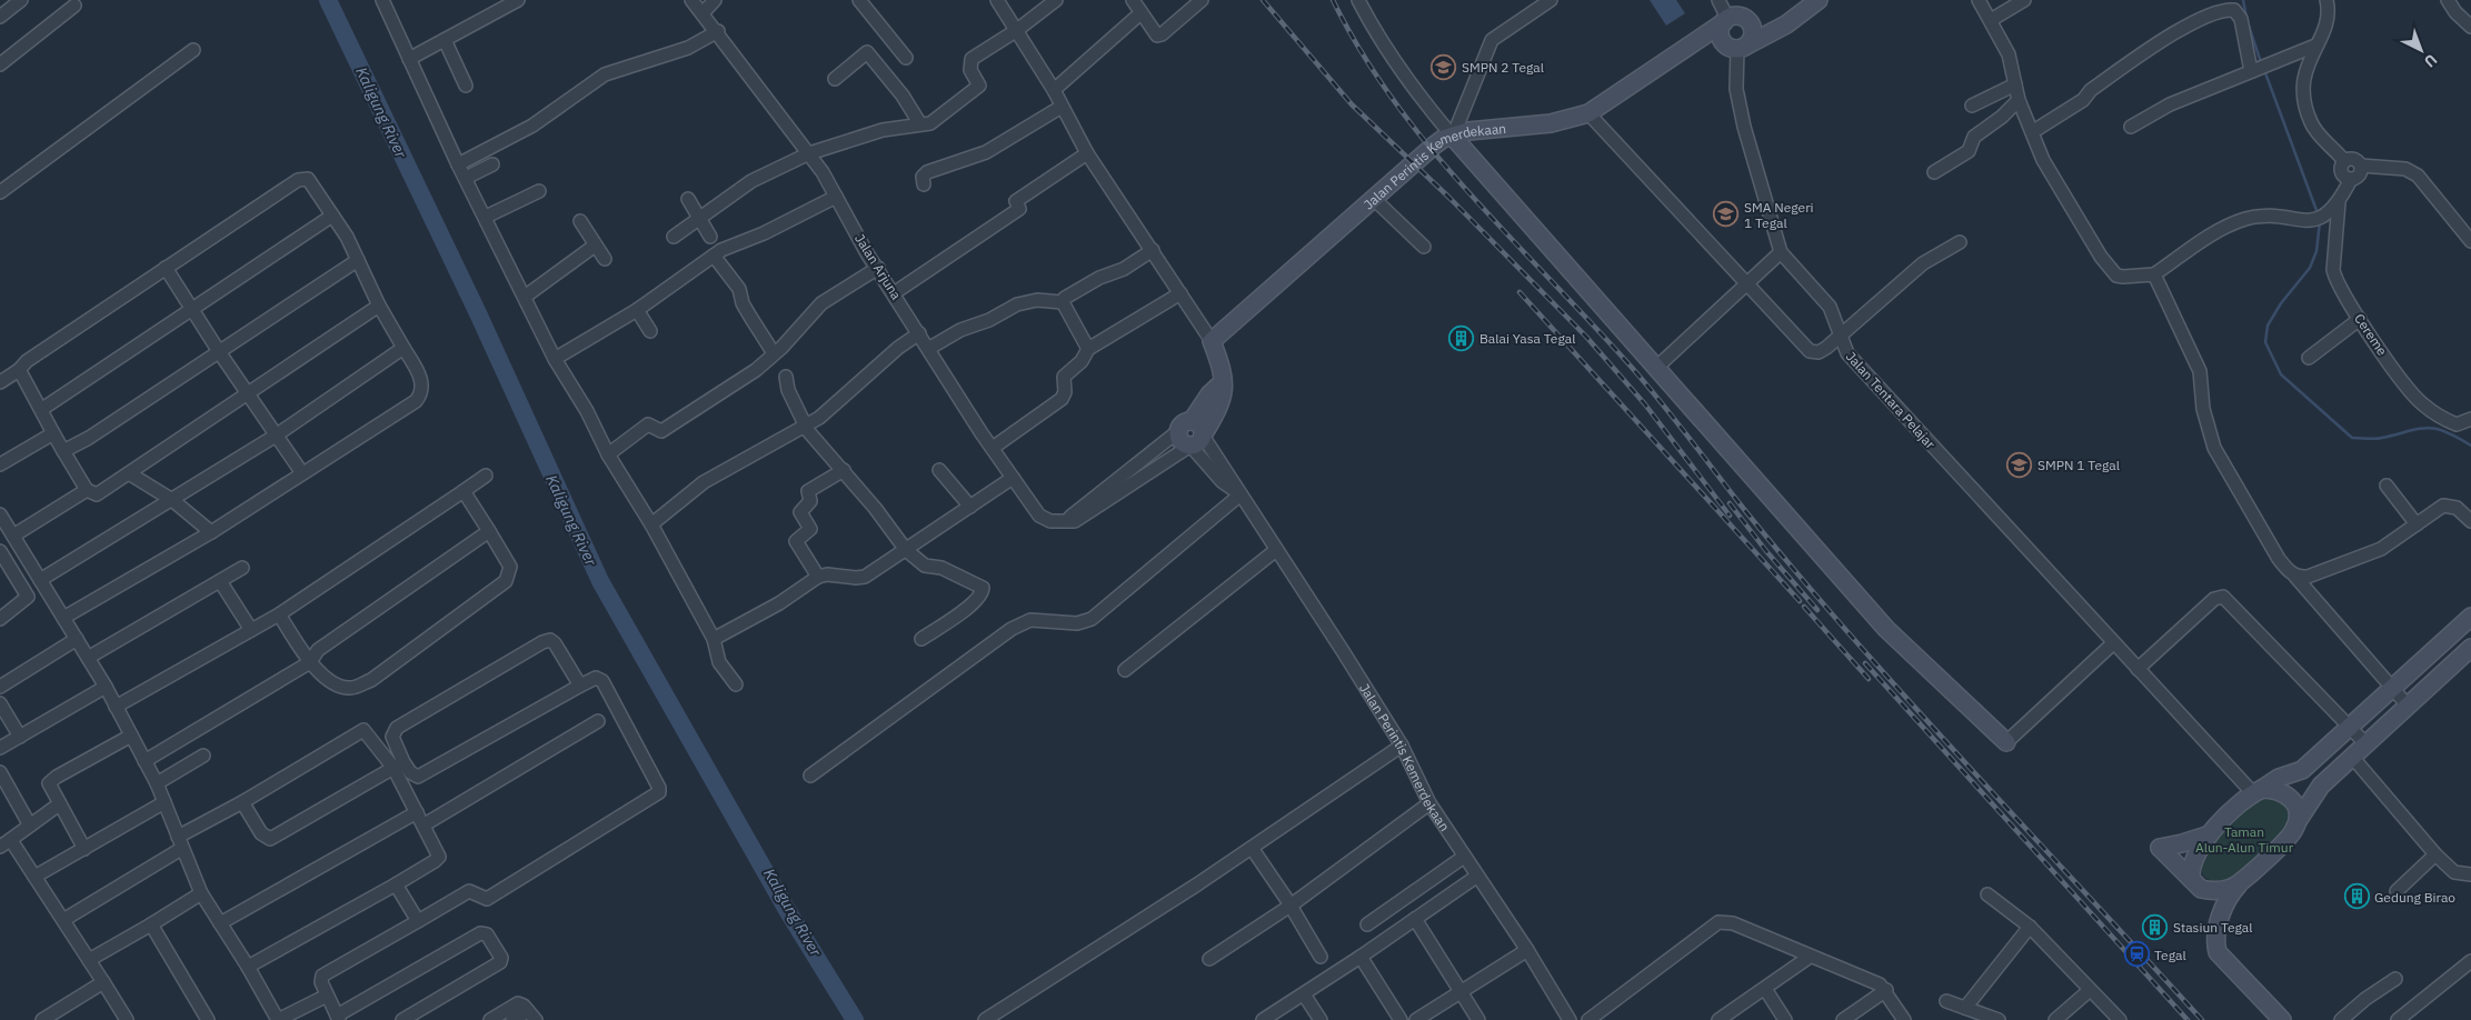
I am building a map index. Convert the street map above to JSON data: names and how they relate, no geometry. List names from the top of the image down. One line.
{"streets":{"street":["Jalan Perintis Kemerdekaan","Jalan Arjuna","Cereme","Jalan Tentara Pelajar"]},"crossings":[["Jalan Perintis Kemerdekaan","Jalan Tentara Pelajar"]],"water":["Kaligung River"],"parks":["Taman Alun-Alun Timur"],"places":{"school or university":["SMPN 2 Tegal","SMA Negeri 1 Tegal","SMPN 1 Tegal"],"building":["Balai Yasa Tegal","Gedung Birao","Stasiun Tegal"],"station":["Tegal"]},"north":"bottom right"}
